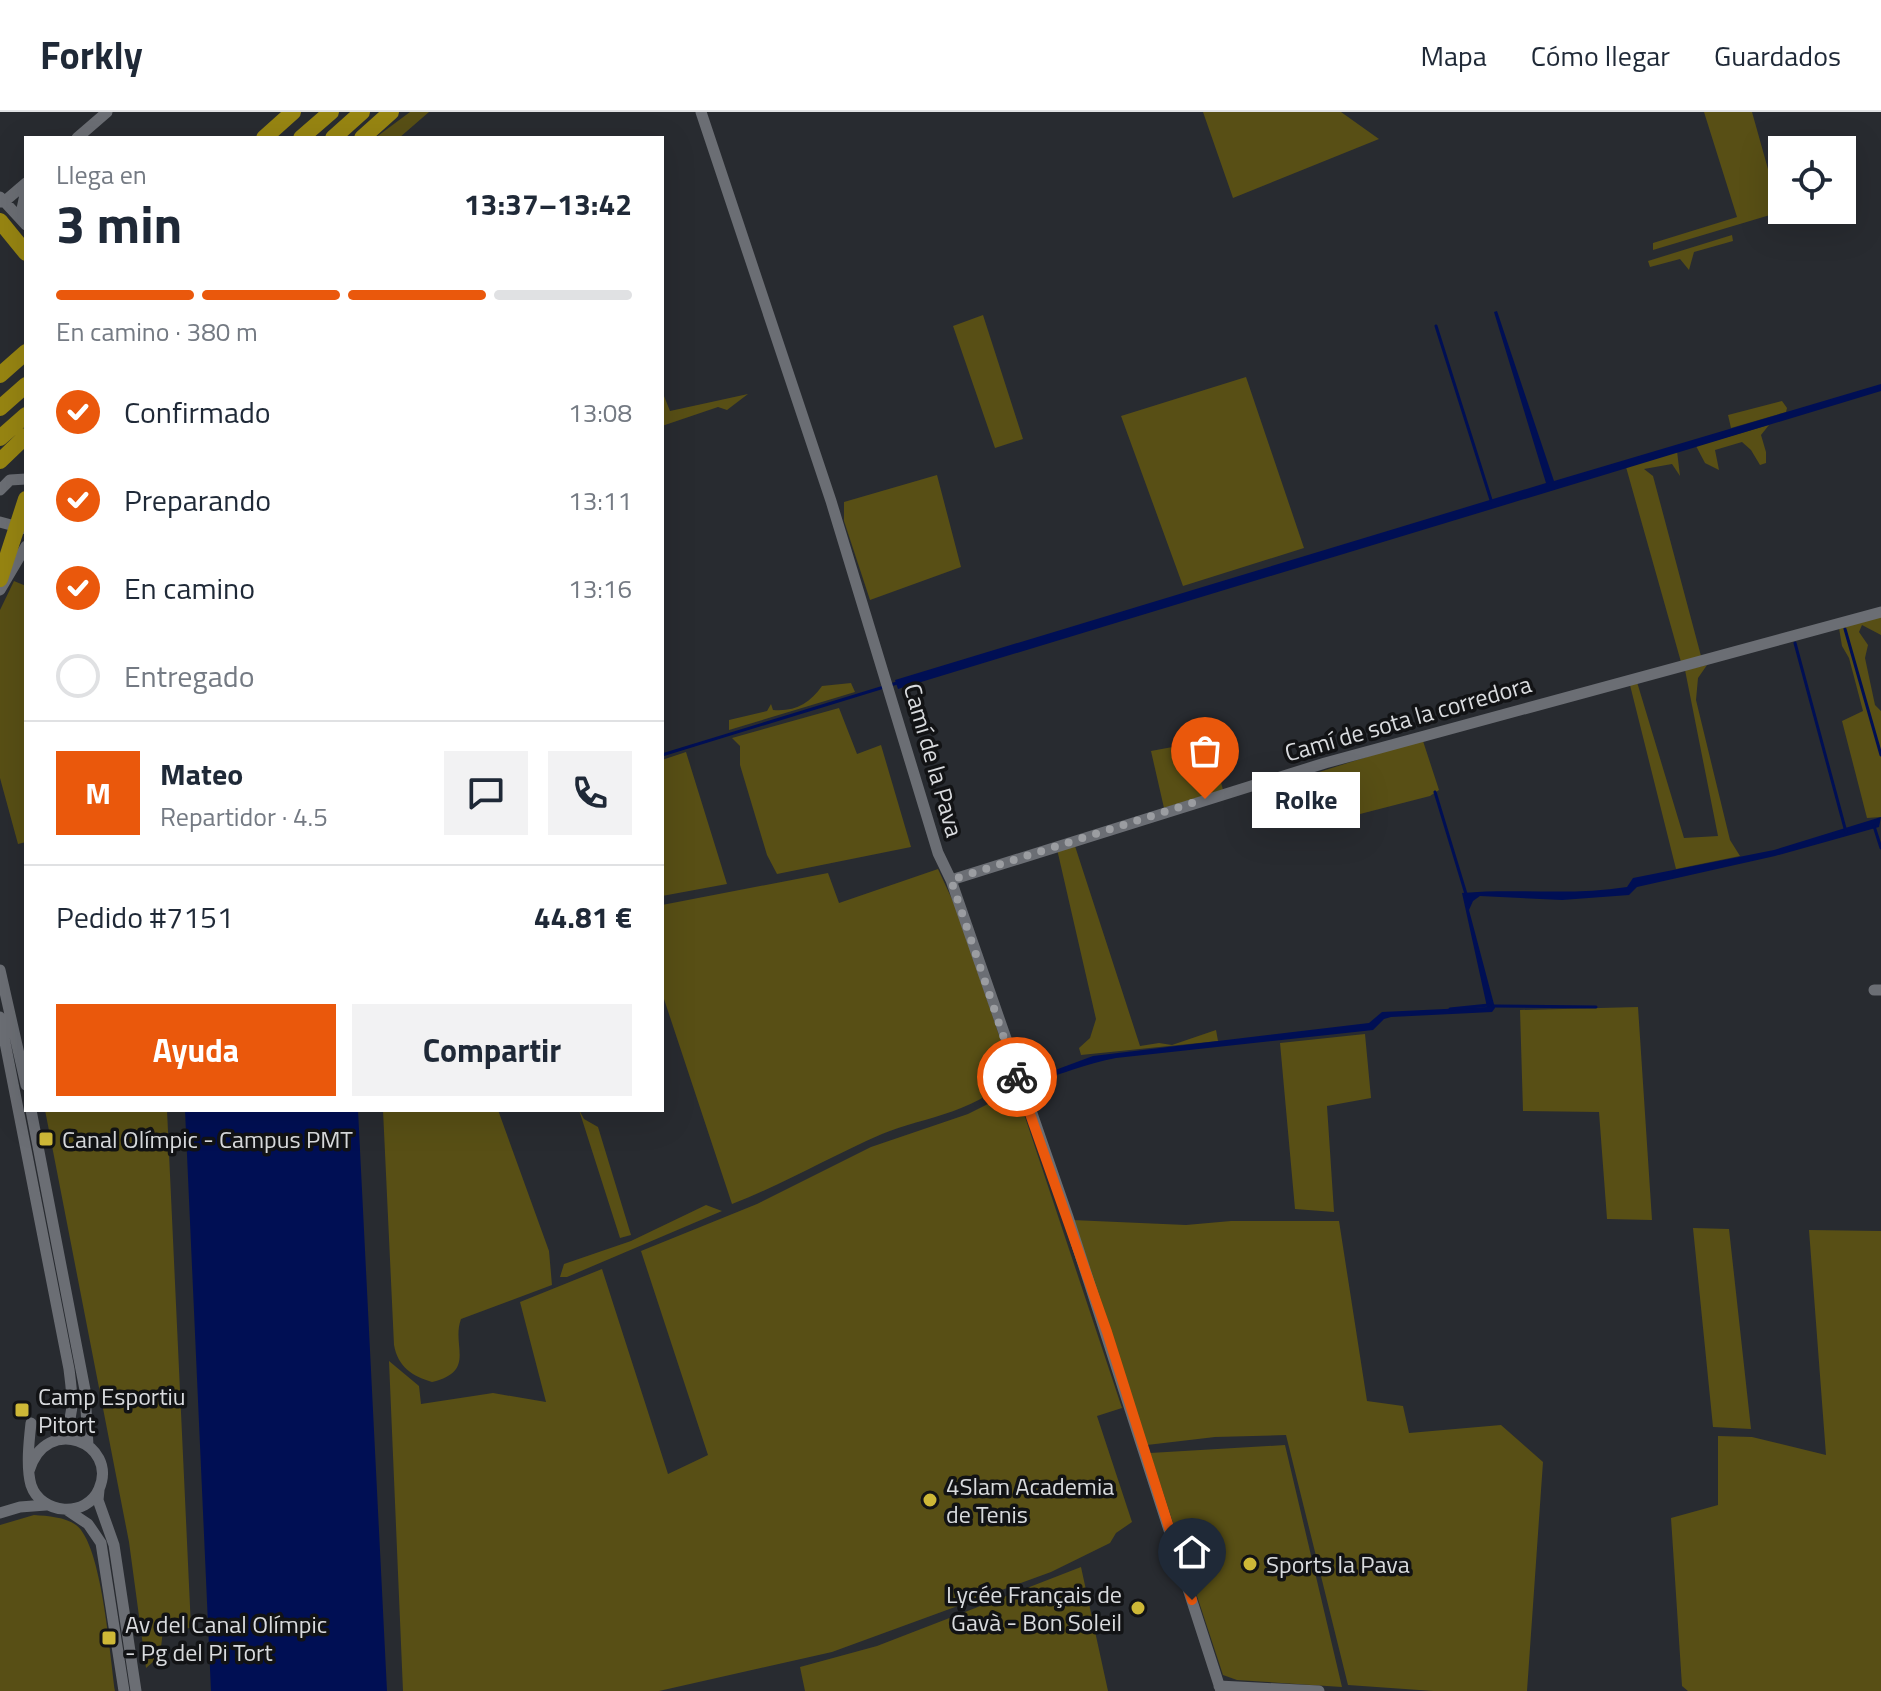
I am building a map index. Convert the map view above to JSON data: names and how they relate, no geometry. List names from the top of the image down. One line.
{"streets":{"street":["Camí de sota la corredora","Camí de la Pava"]},"crossings":[["Camí de sota la corredora","Camí de la Pava"]],"places":{"other":["Rolke","4Slam Academia de Tenis","Sports la Pava","Lycée Français de Gavà - Bon Soleil"],"transit":["Canal Olímpic - Campus PMT","Camp Esportiu Pitort","Av del Canal Olímpic - Pg del Pi Tort"]},"page":{"header":"Forkly","nav":["Mapa","Cómo llegar","Guardados"],"heading":["3 min","Llega en","13:37–13:42"],"panel":["Mateo","Repartidor · 4.5","Pedido #7151","44.81 €"],"bar":"En camino · 380 m","list":[["Confirmado","13:08"],["Preparando","13:11"],["En camino","13:16"],"Entregado"],"round":"M","bubble":"Rolke","buttons":["Ayuda","Compartir"]}}
